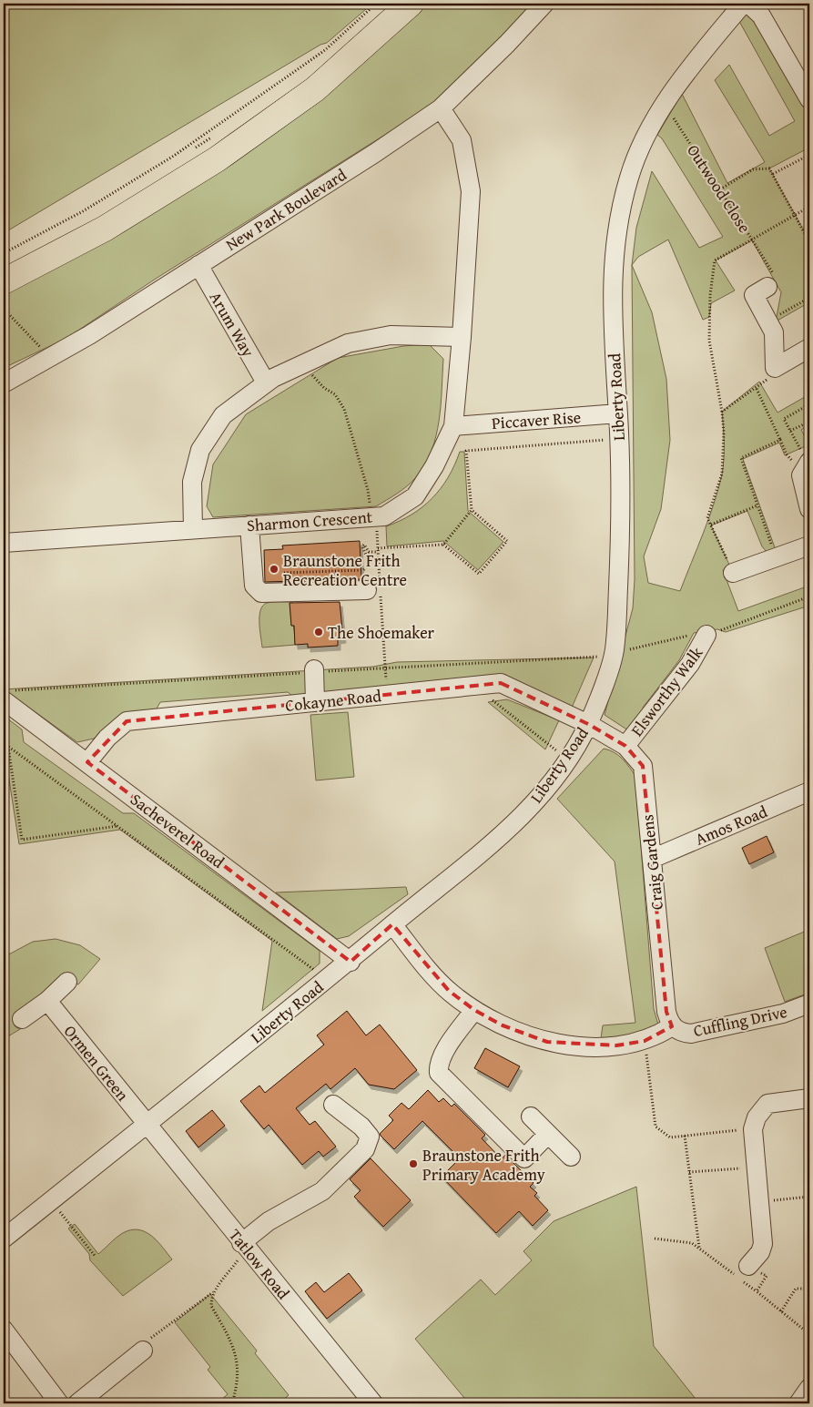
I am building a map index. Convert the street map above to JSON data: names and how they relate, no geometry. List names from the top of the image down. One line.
{"streets":{"street":["New Park Boulevard","Arum Way","Liberty Road","Piccaver Rise","Sharmon Crescent","Elsworthy Walk","Cokayne Road","Amos Road","Sacheverel Road","Craig Gardens","Cuffling Drive","Ormen Green","Tatlow Road"],"path":["Outwood Close"]},"crossings":[["Outwood Close","Liberty Road"],["New Park Boulevard","Arum Way"],["New Park Boulevard","Sharmon Crescent"],["Liberty Road","Piccaver Rise"],["Liberty Road","Cokayne Road"],["Liberty Road","Sacheverel Road"],["Liberty Road","Craig Gardens"],["Liberty Road","Cuffling Drive"],["Liberty Road","Ormen Green"],["Liberty Road","Tatlow Road"],["Piccaver Rise","Sharmon Crescent"],["Elsworthy Walk","Craig Gardens"],["Cokayne Road","Sacheverel Road"],["Cokayne Road","Craig Gardens"],["Amos Road","Craig Gardens"],["Craig Gardens","Cuffling Drive"],["Ormen Green","Tatlow Road"]],"places":["Braunstone Frith Recreation Centre","The Shoemaker","Braunstone Frith Primary Academy"]}
